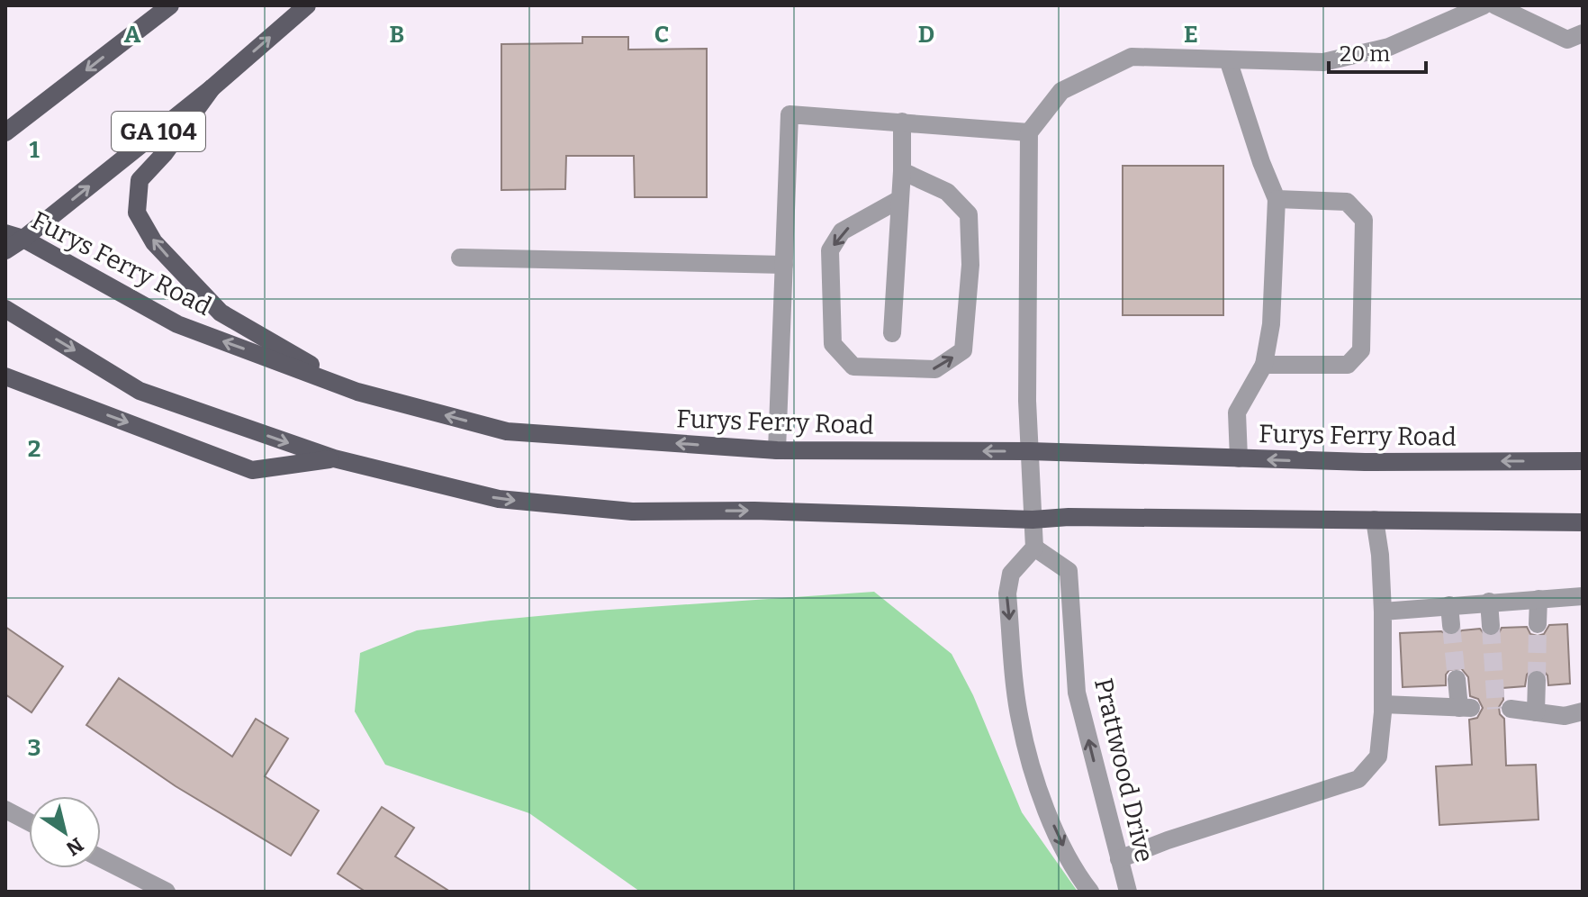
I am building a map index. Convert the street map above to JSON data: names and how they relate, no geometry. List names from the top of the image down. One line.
{"streets":{"main road":["GA 104","Furys Ferry Road"],"street":["Prattwood Drive"]},"crossings":[["GA 104","Furys Ferry Road"]],"scale_bar":"20 m","north":"bottom right","grid":{"columns":["A","B","C","D","E"],"rows":["1","2","3"]}}
